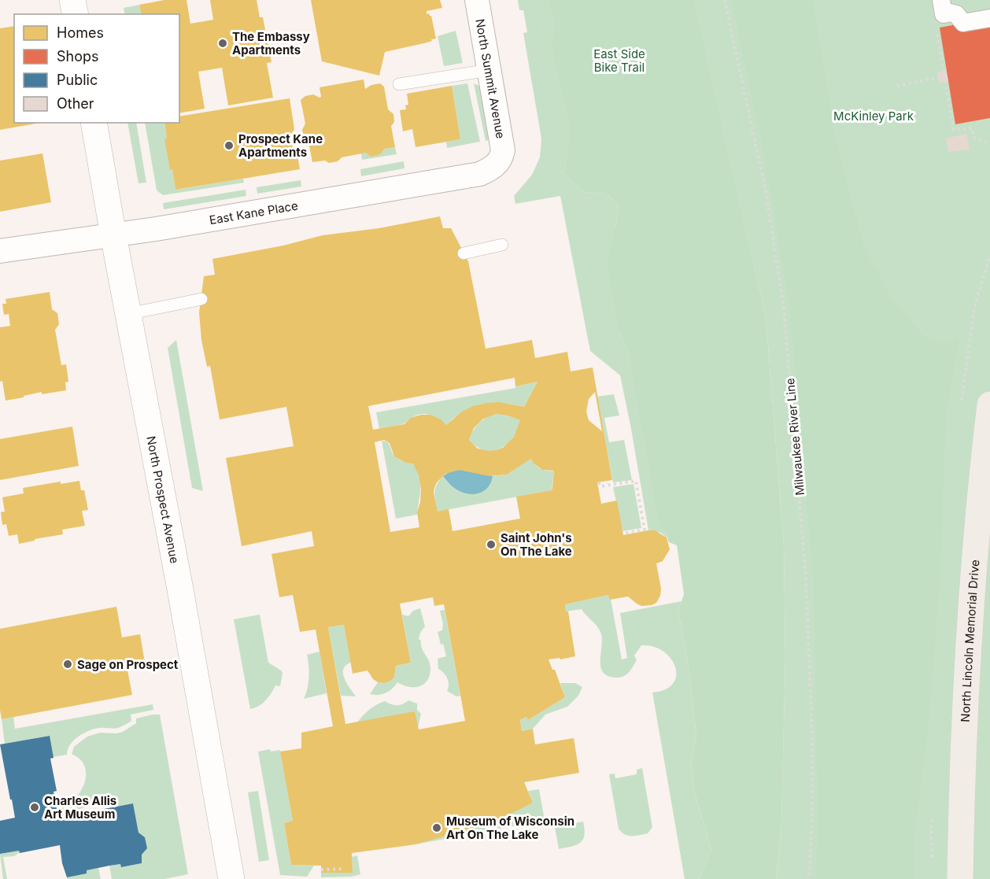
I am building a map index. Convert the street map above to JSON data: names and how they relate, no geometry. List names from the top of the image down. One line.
{"streets":{"main road":["North Prospect Avenue","North Lincoln Memorial Drive"],"street":["North Summit Avenue","East Kane Place"],"path":["Milwaukee River Line"]},"crossings":[["North Summit Avenue","East Kane Place"],["East Kane Place","North Prospect Avenue"]],"parks":["East Side Bike Trail","McKinley Park"],"places":["The Embassy Apartments","Prospect Kane Apartments","Saint John's On The Lake","Sage on Prospect","Charles Allis Art Museum","Museum of Wisconsin Art On The Lake"],"legend":["Homes","Shops","Public","Other"]}
